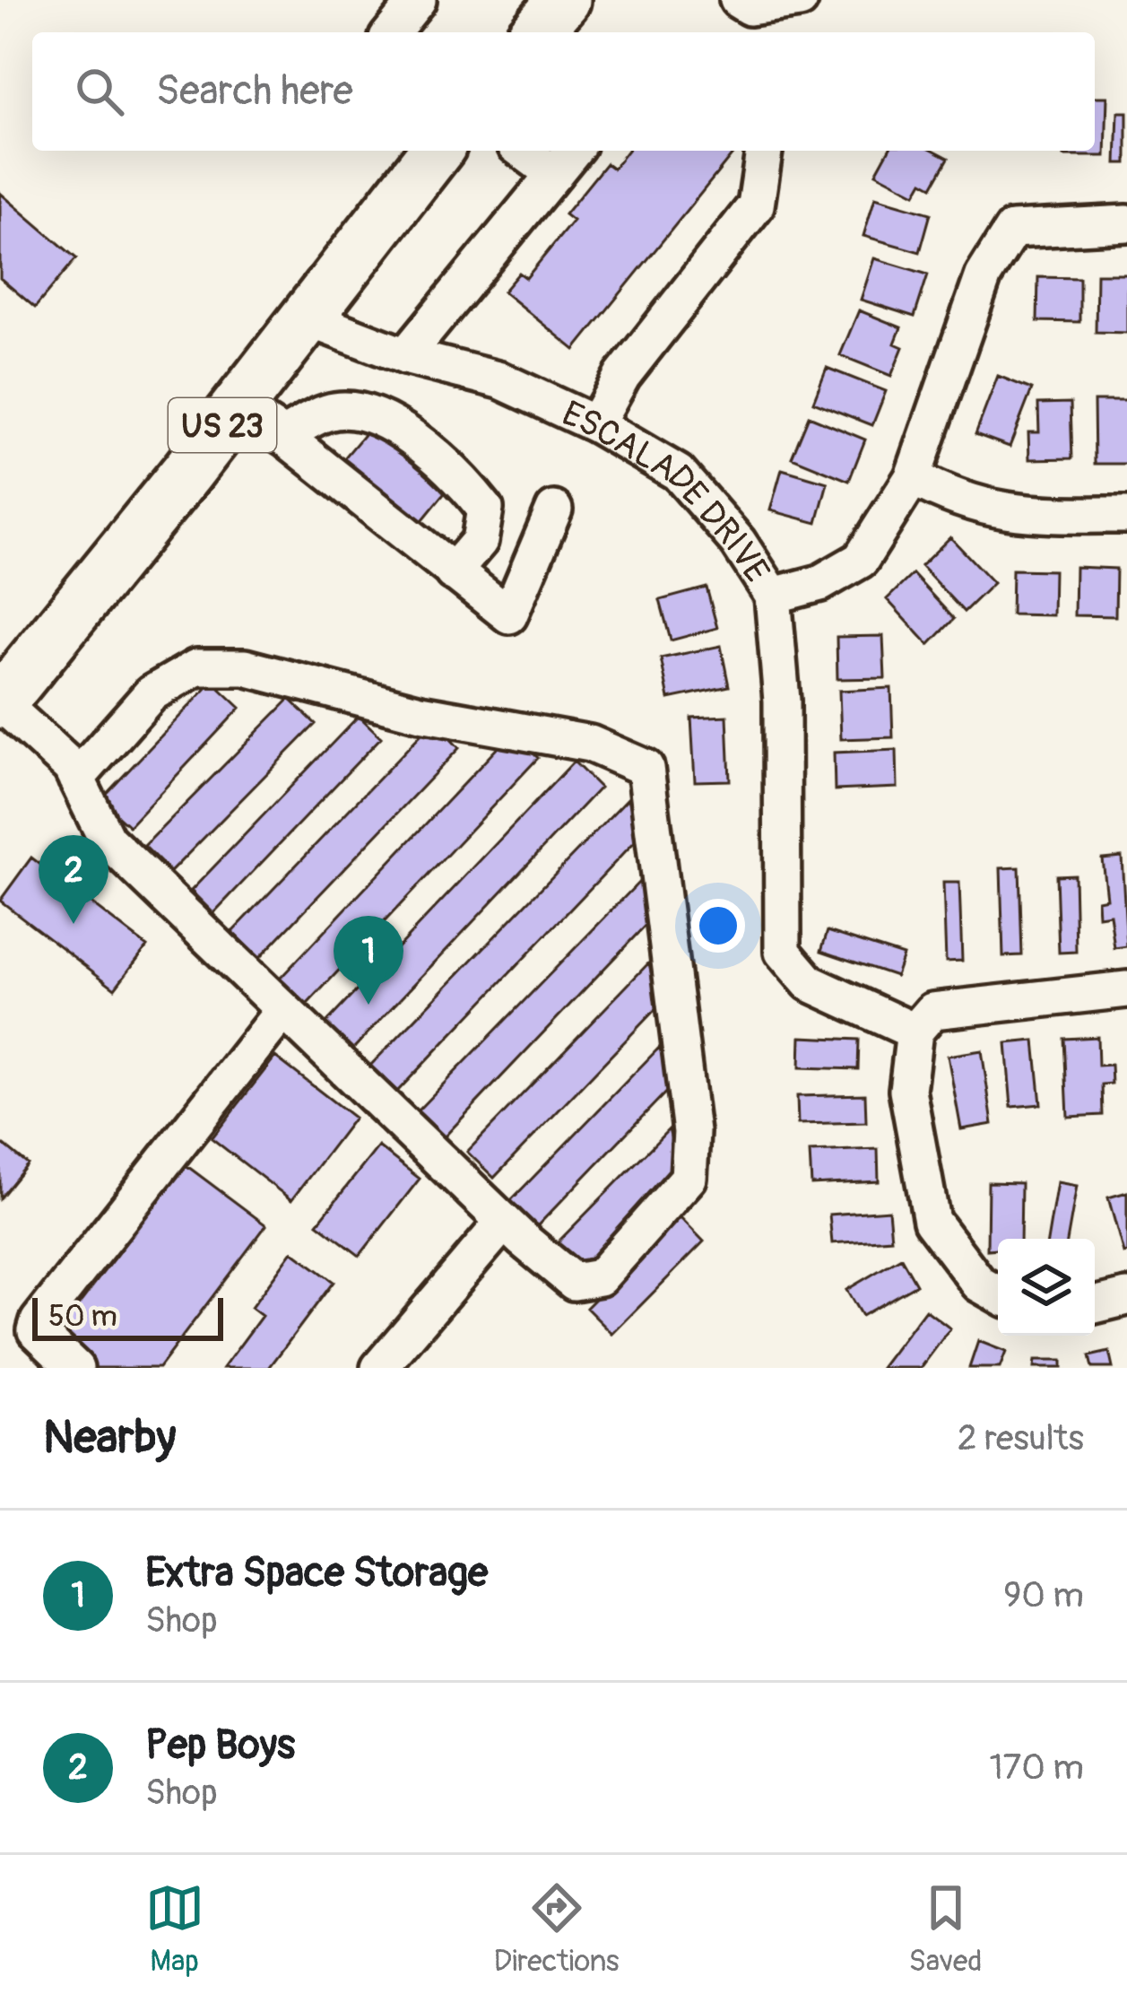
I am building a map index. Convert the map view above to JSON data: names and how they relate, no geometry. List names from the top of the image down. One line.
{"streets":{"highway":["US 23"],"street":["ESCALADE DRIVE"]},"crossings":[["US 23","ESCALADE DRIVE"]],"scale_bar":"50 m","page":{"search":"Search here","pins":["2","1"],"scale":"50 m","heading":["Nearby","2 results"],"list":[{"mark":"1","name":"Extra Space Storage","note":"Shop","value":"90 m"},{"mark":"2","name":"Pep Boys","note":"Shop","value":"170 m"}],"nav":["Map","Directions","Saved"]}}
